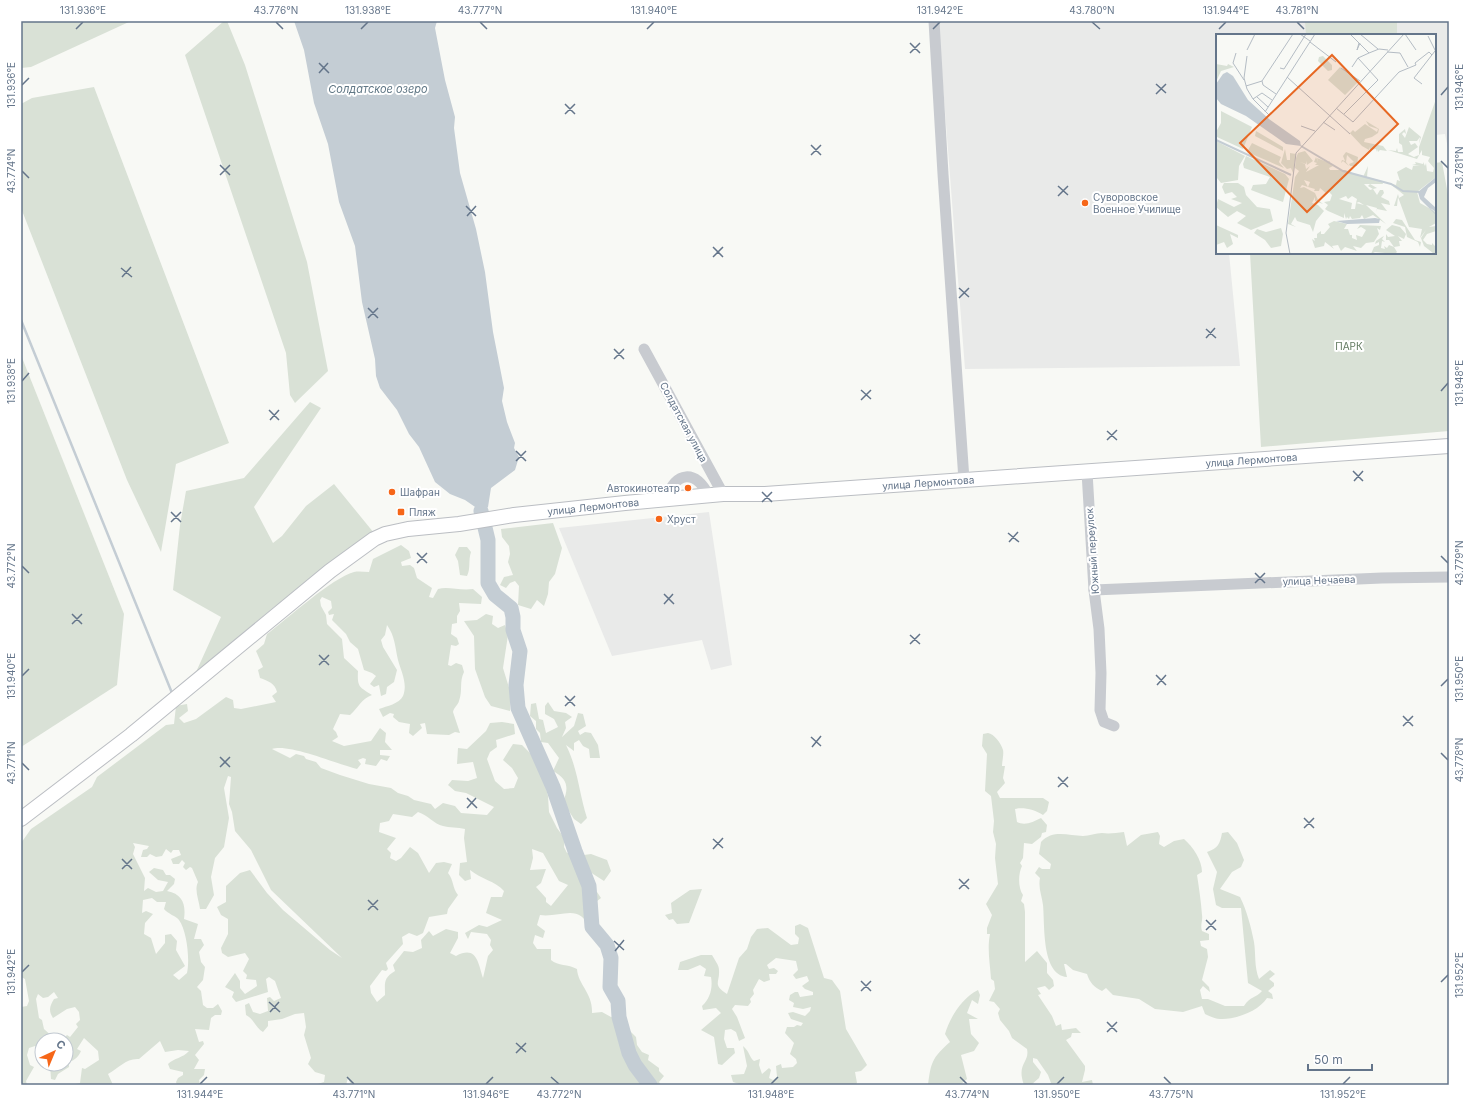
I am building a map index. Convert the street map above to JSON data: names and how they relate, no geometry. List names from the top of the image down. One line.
{"streets":{"main road":["улица Лермонтова"],"street":["Солдатская улица","Южный переулок","улица Нечаева"]},"crossings":[["Солдатская улица","улица Лермонтова"],["улица Лермонтова","Южный переулок"],["Южный переулок","улица Нечаева"]],"water":["Солдатское озеро"],"parks":["ПАРК"],"places":{"other":["Суворовское Военное Училище","Автокинотеатр","Шафран","Хруст"],"transit":["Пляж"]},"scale_bar":"50 m","north":"top right","coordinates":["131.936°E","43.776°N","131.938°E","43.777°N","131.940°E","131.942°E","43.780°N","131.944°E","43.781°N","131.946°E","43.774°N","131.948°E","43.779°N","43.772°N","131.950°E","43.778°N","43.771°N","131.952°E","43.775°N"]}
